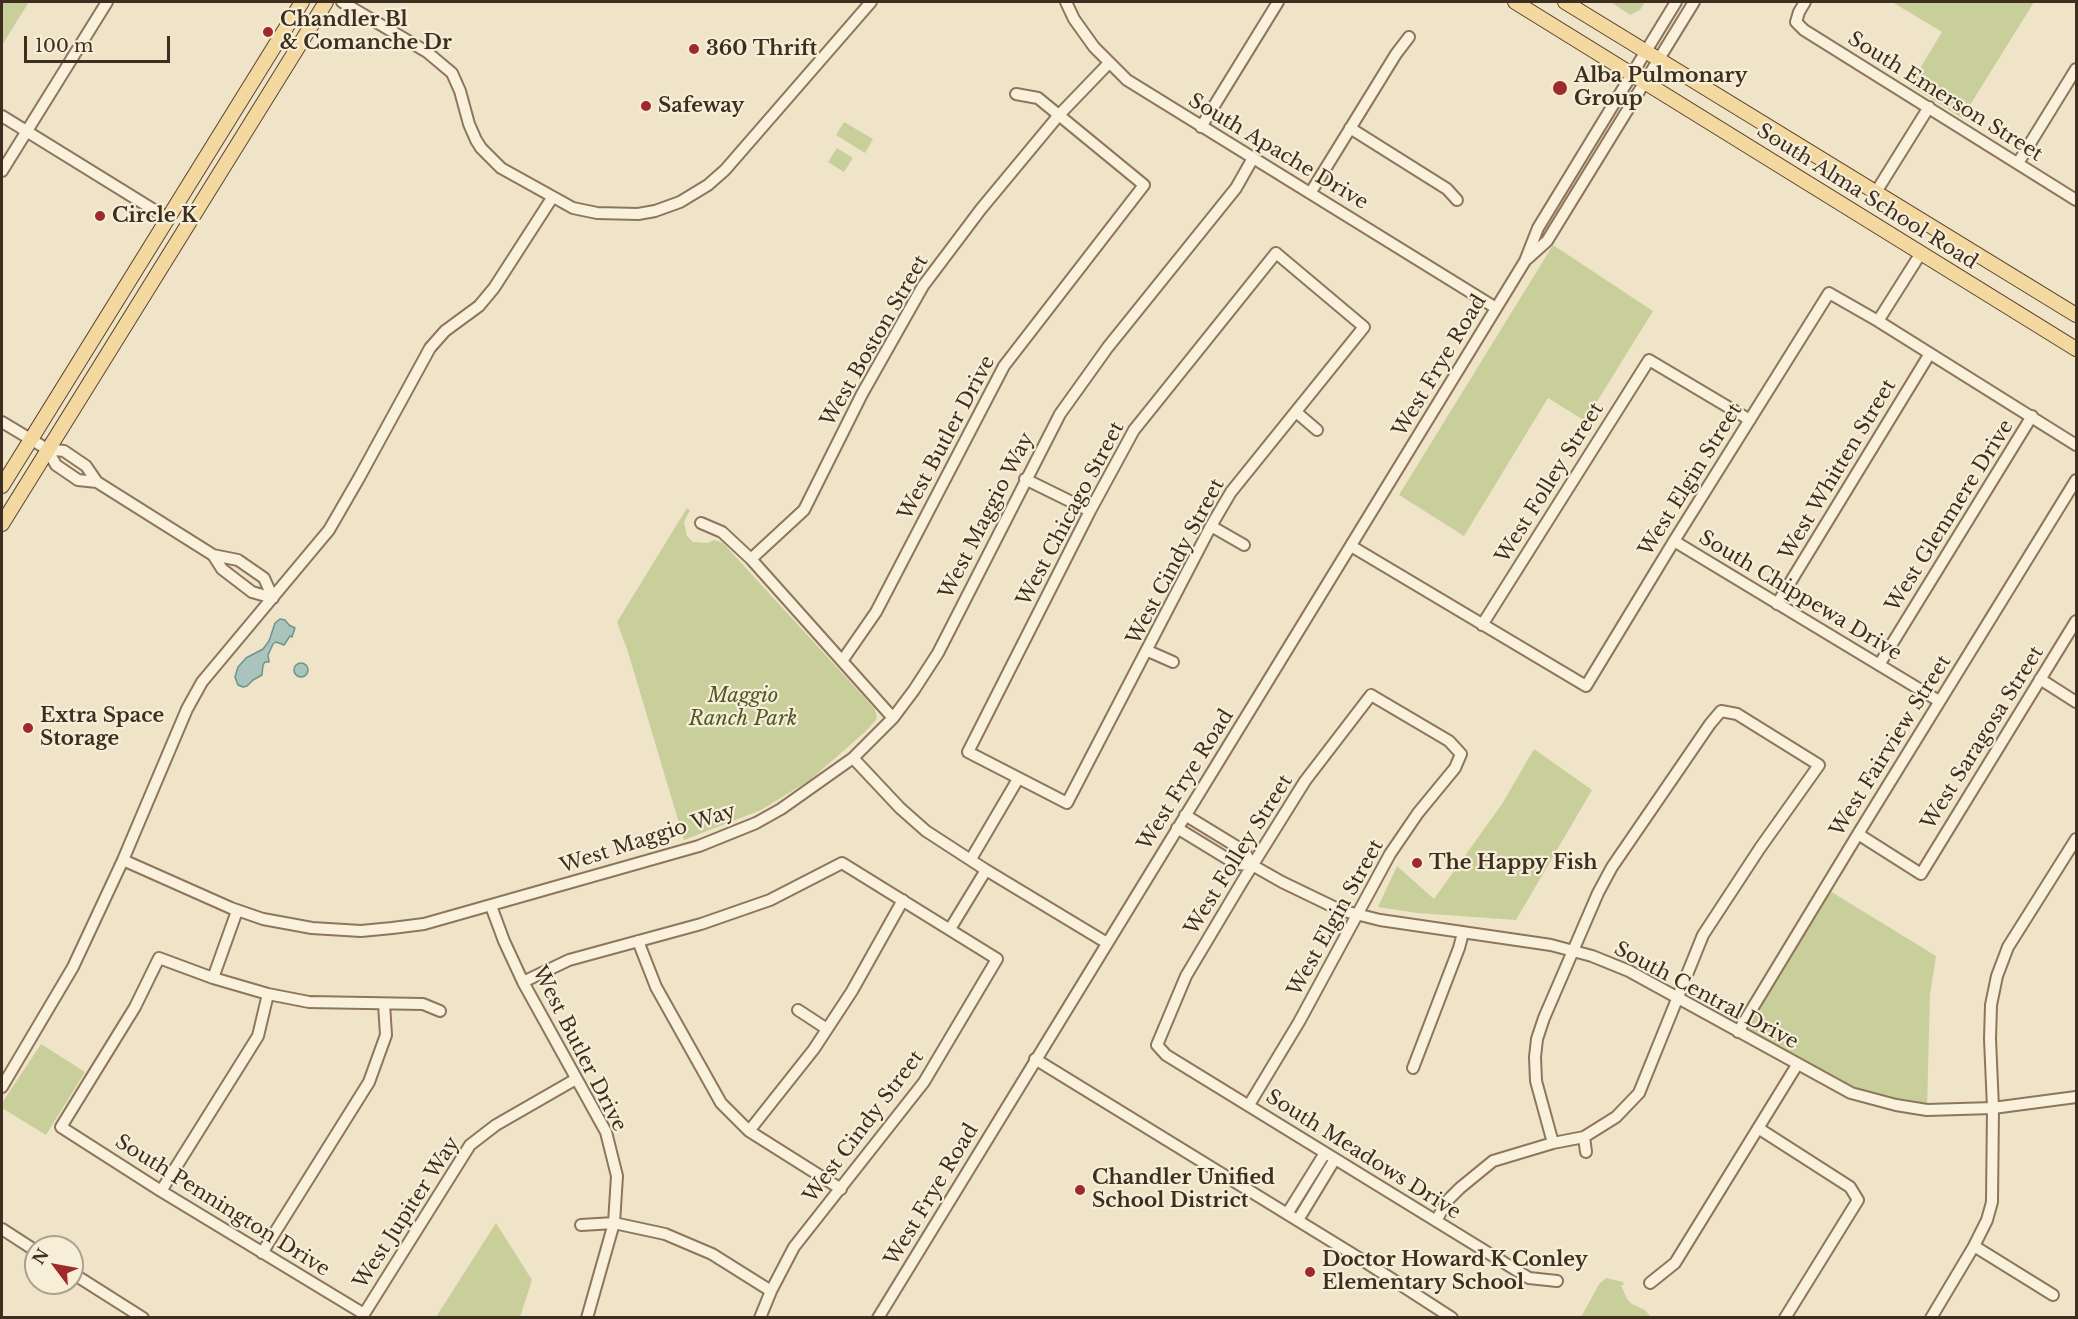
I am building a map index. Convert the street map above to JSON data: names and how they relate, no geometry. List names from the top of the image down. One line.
{"streets":{"main road":["South Alma School Road"],"street":["South Emerson Street","South Apache Drive","West Boston Street","West Frye Road","West Butler Drive","West Whitten Street","West Elgin Street","West Folley Street","West Chicago Street","West Maggio Way","West Glenmere Drive","West Cindy Street","South Chippewa Drive","West Saragosa Street","West Fairview Street","South Central Drive","South Meadows Drive","South Pennington Drive","West Jupiter Way"]},"crossings":[["South Apache Drive","West Boston Street"],["South Apache Drive","West Frye Road"],["South Apache Drive","West Maggio Way"],["South Alma School Road","West Frye Road"],["West Boston Street","West Butler Drive"],["West Frye Road","South Central Drive"],["West Butler Drive","West Maggio Way"],["West Butler Drive","West Jupiter Way"],["West Whitten Street","South Chippewa Drive"],["West Elgin Street","West Folley Street"],["West Elgin Street","South Chippewa Drive"],["West Elgin Street","South Central Drive"],["West Elgin Street","South Meadows Drive"],["West Folley Street","South Central Drive"],["West Folley Street","South Meadows Drive"],["West Chicago Street","West Cindy Street"],["West Glenmere Drive","South Chippewa Drive"],["South Chippewa Drive","West Fairview Street"],["West Saragosa Street","West Fairview Street"],["West Fairview Street","South Central Drive"],["South Pennington Drive","West Jupiter Way"]],"parks":["Maggio Ranch Park"],"places":["Chandler Bl & Comanche Dr","360 Thrift","Alba Pulmonary Group","Safeway","Circle K","Extra Space Storage","The Happy Fish","Chandler Unified School District","Doctor Howard K Conley Elementary School"],"scale_bar":"100 m","north":"top left"}
